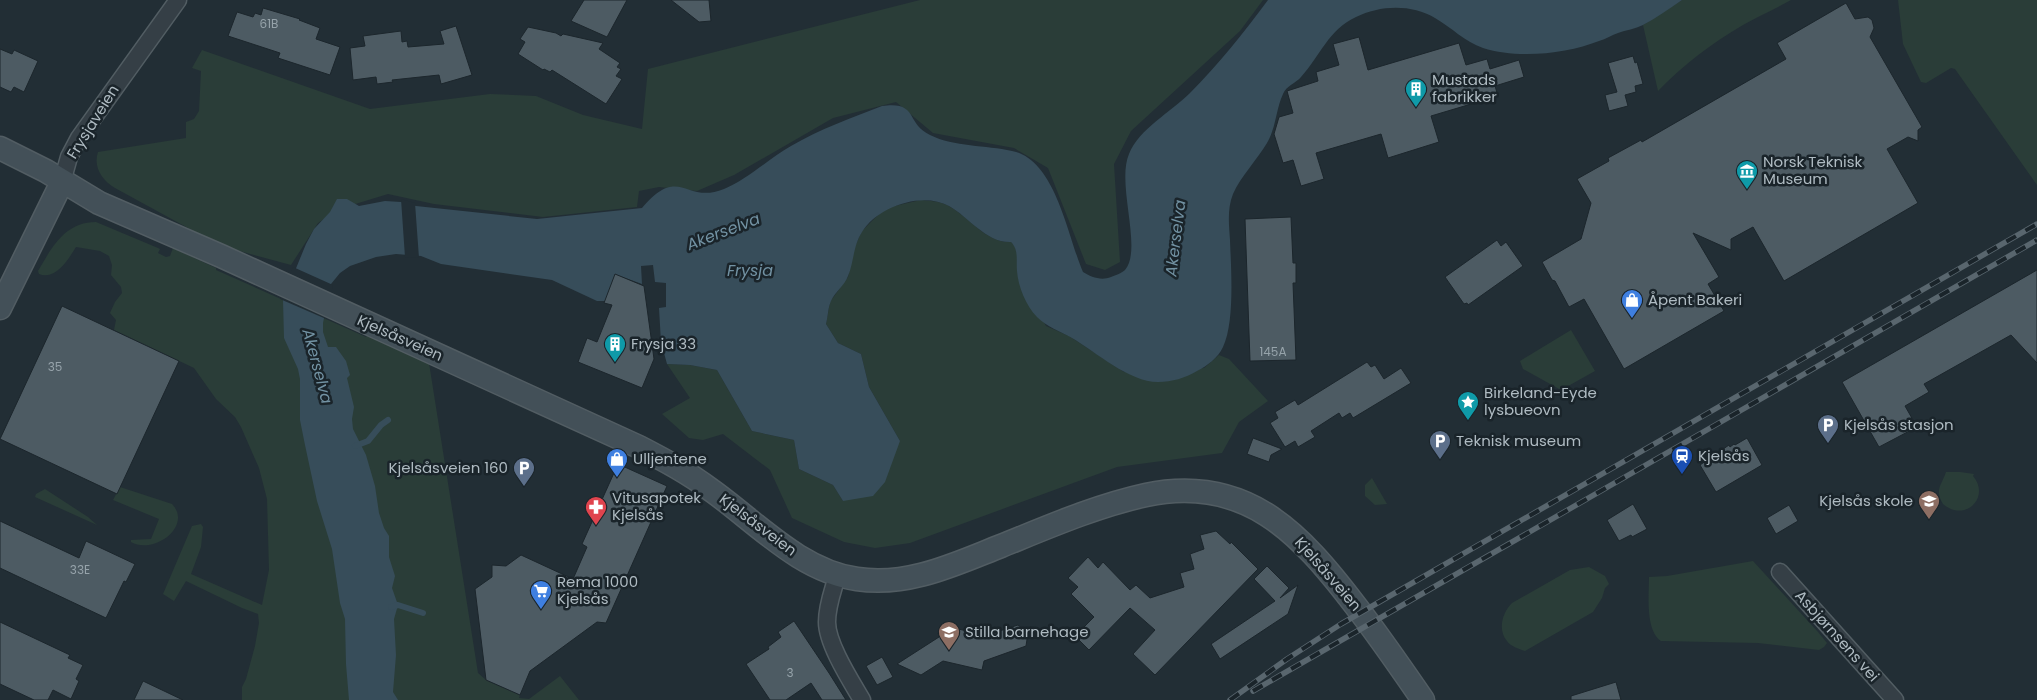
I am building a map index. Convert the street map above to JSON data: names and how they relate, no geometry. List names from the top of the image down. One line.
{"streets":{"main road":["Frysjaveien","Kjelsåsveien"],"street":["Asbjørnsens vei"]},"crossings":[["Frysjaveien","Kjelsåsveien"]],"water":["Akerselva","Frysja"],"places":{"building":["Mustads fabrikker","Frysja 33"],"museum":["Norsk Teknisk Museum"],"shop":["Åpent Bakeri","Ulljentene"],"place":["Birkeland-Eyde lysbueovn"],"parking":["Kjelsås stasjon","Teknisk museum","Kjelsåsveien 160"],"station":["Kjelsås"],"school or university":["Kjelsås skole","Stilla barnehage"],"pharmacy":["Vitusapotek Kjelsås"],"supermarket":["Rema 1000 Kjelsås"]},"house_numbers":["61B","145A","35","33E","3"]}
